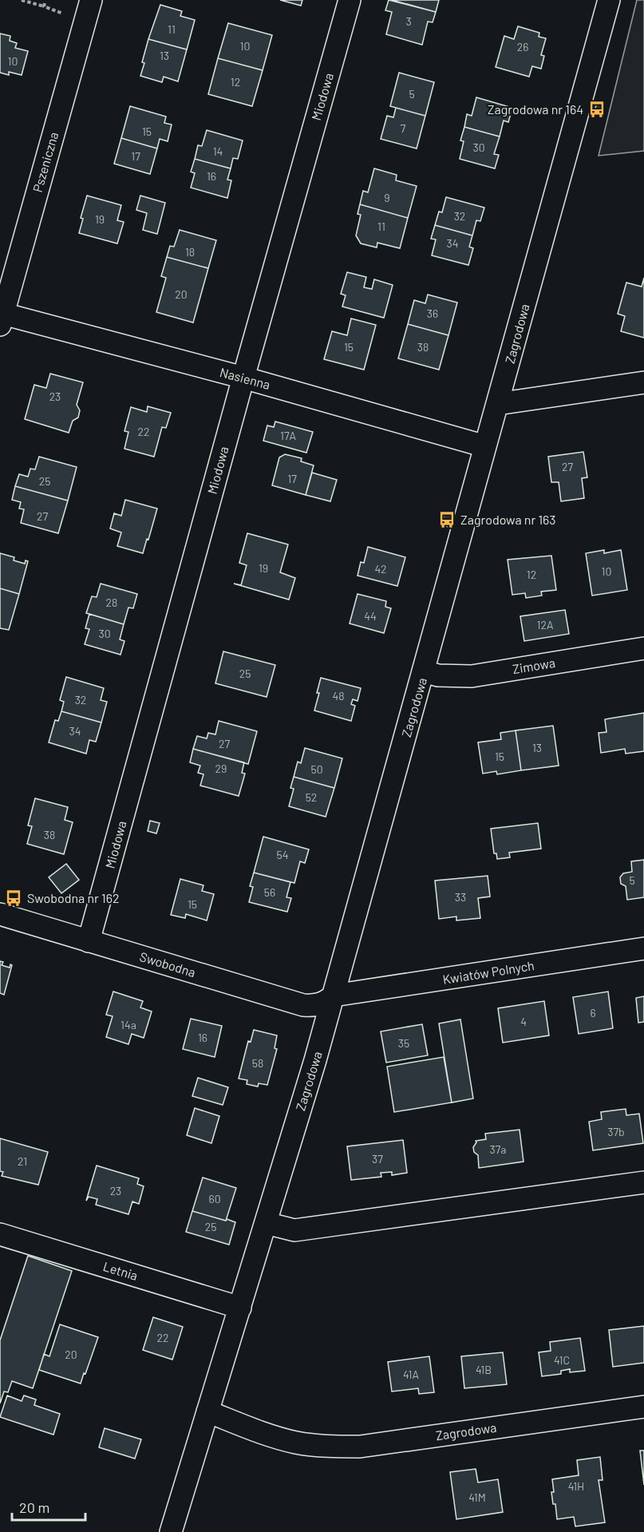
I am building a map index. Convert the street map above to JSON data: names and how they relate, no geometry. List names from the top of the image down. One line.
{"streets":{"street":["Miodowa","Pszeniczna","Zagrodowa","Nasienna","Zimowa","Swobodna","Kwiatów Polnych","Letnia"]},"crossings":[["Miodowa","Nasienna"],["Miodowa","Swobodna"],["Pszeniczna","Nasienna"],["Zagrodowa","Nasienna"],["Zagrodowa","Zimowa"],["Zagrodowa","Swobodna"],["Zagrodowa","Kwiatów Polnych"],["Zagrodowa","Letnia"],["Swobodna","Kwiatów Polnych"]],"places":{"bus stop":["Zagrodowa nr 164","Zagrodowa nr 163","Swobodna nr 162"]},"house_numbers":["3","11","10","26","13","10","12","5","7","15","30","14","17","16","9","32","19","11","34","18","20","36","15","38","23","22","17A","27","17","25","27","19","42","10","12","28","44","12A","30","25","48","32","34","27","13","15","29","50","52","38","54","5","56","33","15","6","4","14a","16","35","58","37b","37a","37","21","23","60","25","22","20","41C","41B","41A","41H","41M"],"scale_bar":"20 m"}
